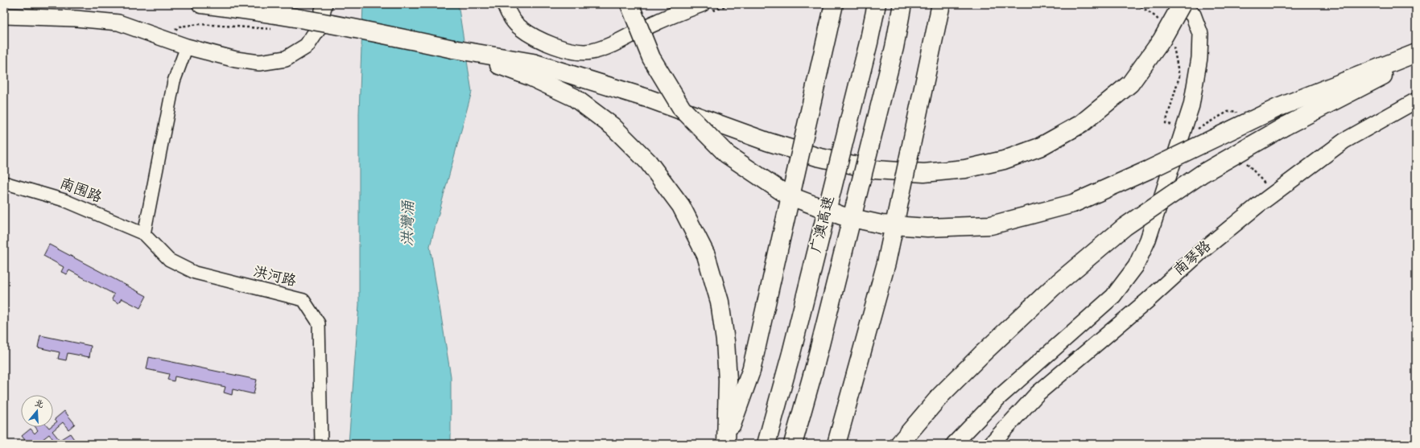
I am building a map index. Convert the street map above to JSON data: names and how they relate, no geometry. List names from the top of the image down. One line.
{"streets":{"highway":["广澳高速"],"main road":["南琴路"],"street":["南围路","洪河路"]},"crossings":[["南围路","洪河路"]],"water":["洪灣涌"],"north":"top"}
